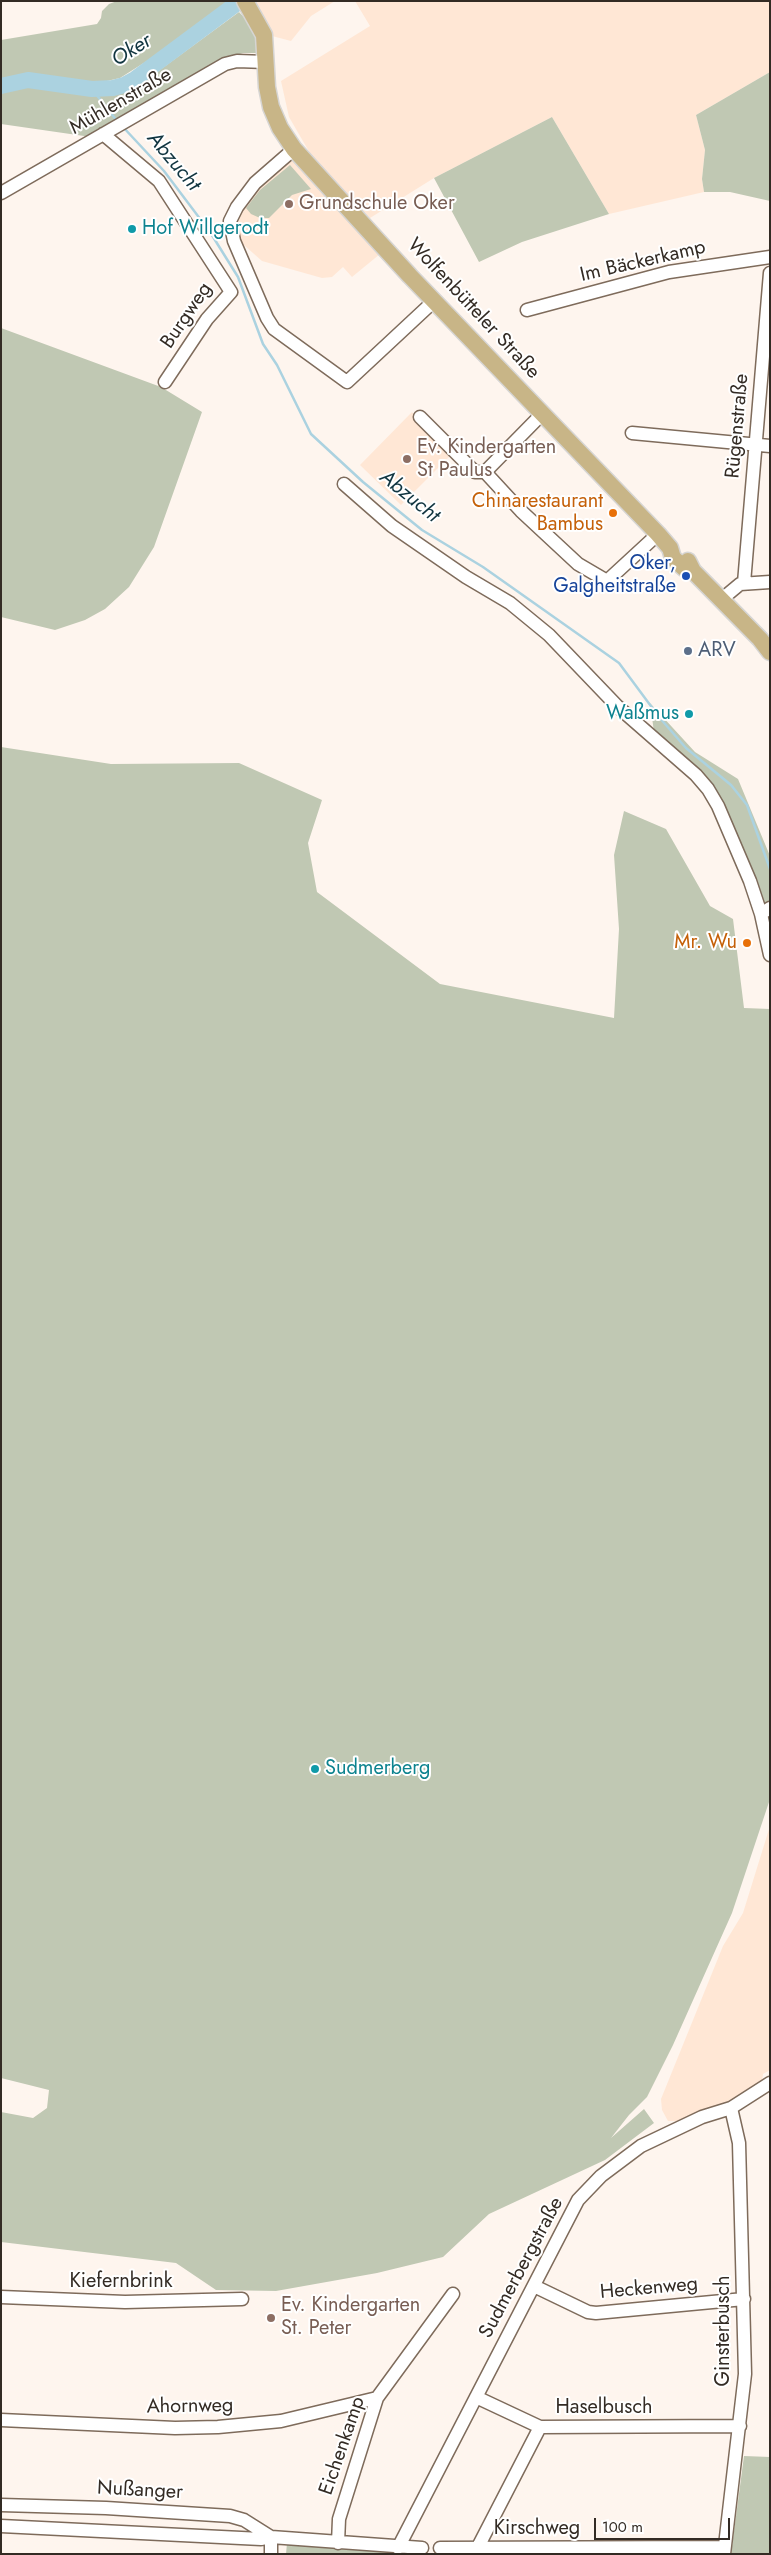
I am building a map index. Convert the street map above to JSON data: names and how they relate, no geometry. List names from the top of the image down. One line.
{"streets":{"main road":["Wolfenbütteler Straße"],"street":["Mühlenstraße","Im Bäckerkamp","Burgweg","Rügenstraße","Sudmerbergstraße","Kiefernbrink","Heckenweg","Ginsterbusch","Ahornweg","Haselbusch","Eichenkamp","Nußanger","Kirschweg"]},"crossings":[["Mühlenstraße","Wolfenbütteler Straße"],["Mühlenstraße","Burgweg"],["Sudmerbergstraße","Heckenweg"],["Sudmerbergstraße","Ginsterbusch"],["Sudmerbergstraße","Haselbusch"],["Sudmerbergstraße","Nußanger"],["Heckenweg","Ginsterbusch"],["Ginsterbusch","Haselbusch"],["Ginsterbusch","Kirschweg"],["Ahornweg","Eichenkamp"],["Eichenkamp","Nußanger"]],"water":["Oker","Abzucht"],"places":["Grundschule Oker","Hof Willgerodt","Ev. Kindergarten St Paulus","Chinarestaurant Bambus","Oker, Galgheitstraße","ARV","Waßmus","Mr. Wu","Sudmerberg","Ev. Kindergarten St. Peter"],"scale_bar":"100 m"}
